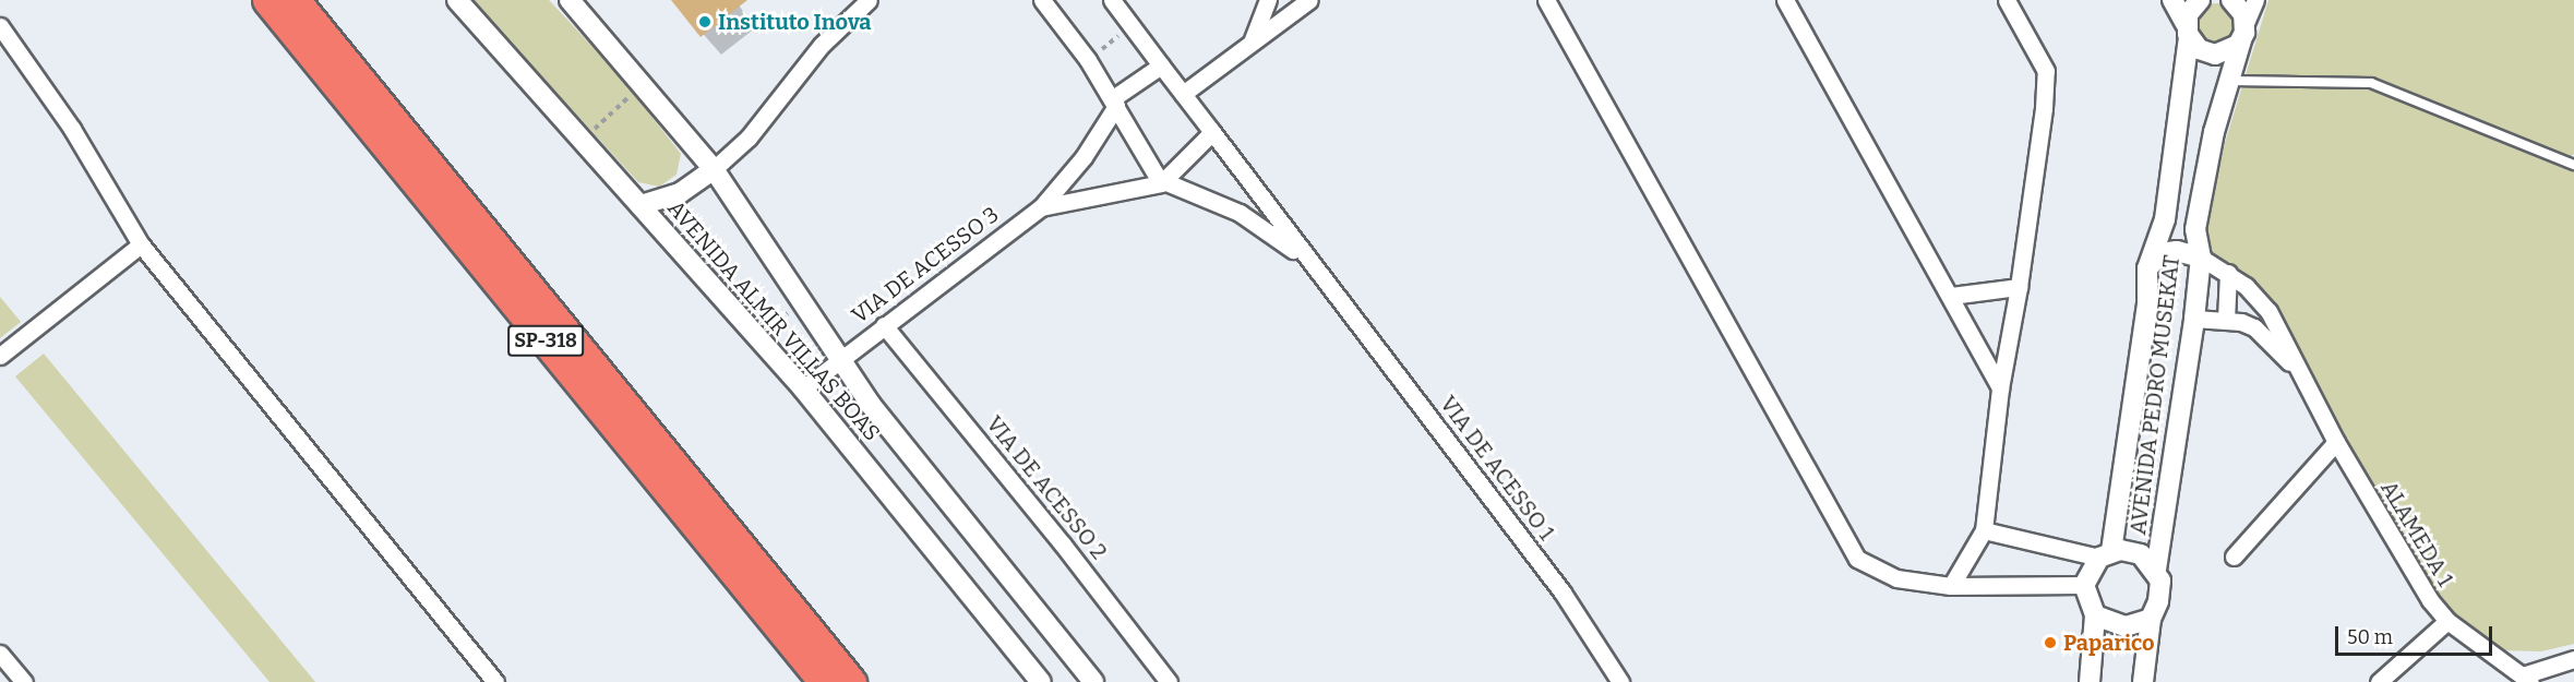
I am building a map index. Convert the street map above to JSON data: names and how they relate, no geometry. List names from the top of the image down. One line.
{"streets":{"highway":["SP-318"],"street":["VIA DE ACESSO 3","AVENIDA ALMIR VILLAS BOAS","AVENIDA PEDRO MUSEKAT","VIA DE ACESSO 1","VIA DE ACESSO 2","ALAMEDA 1"]},"crossings":[["VIA DE ACESSO 3","AVENIDA ALMIR VILLAS BOAS"],["VIA DE ACESSO 3","VIA DE ACESSO 2"],["AVENIDA PEDRO MUSEKAT","ALAMEDA 1"]],"places":["Instituto Inova","Paparico"],"scale_bar":"50 m"}
